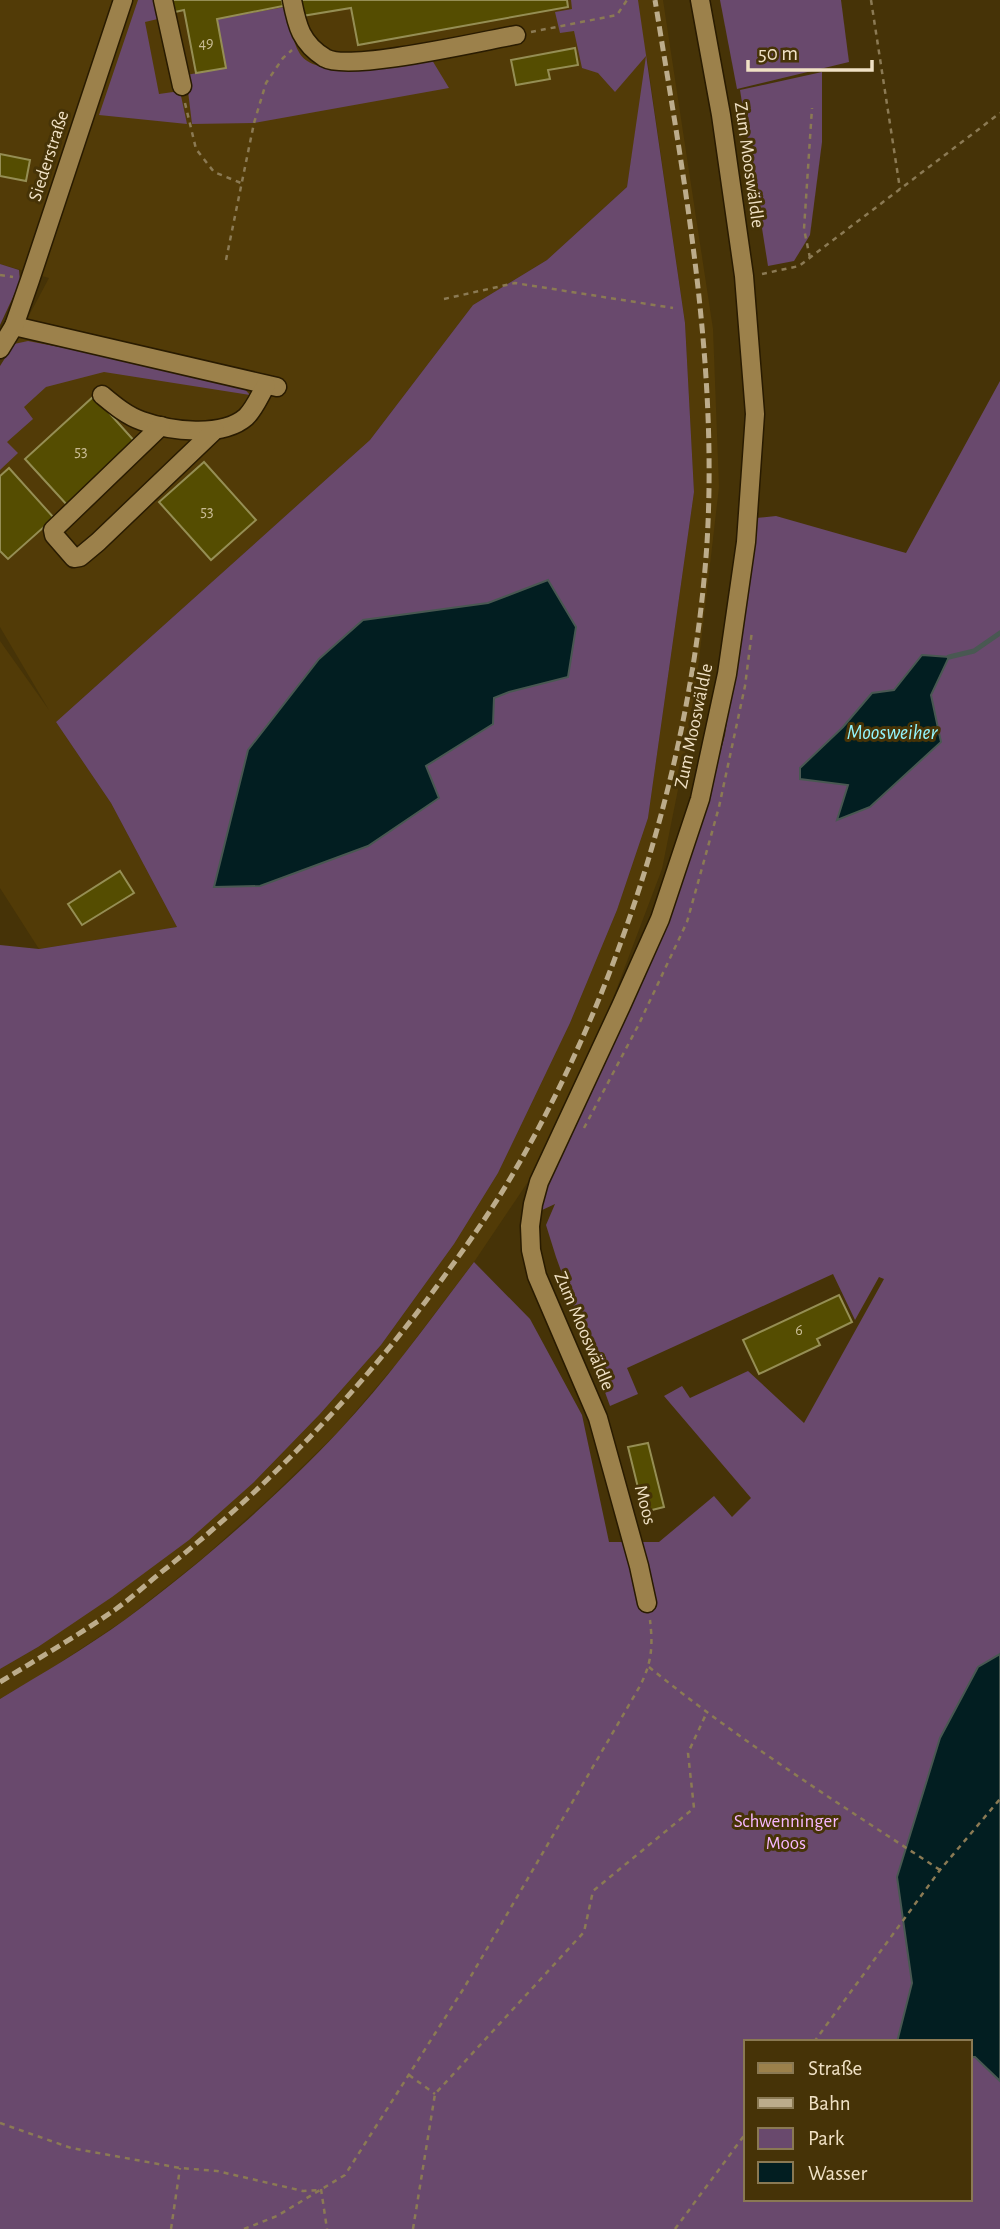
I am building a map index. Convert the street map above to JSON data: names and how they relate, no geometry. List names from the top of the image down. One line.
{"streets":{"street":["Siederstraße","Zum Mooswäldle","Moos"]},"crossings":[["Zum Mooswäldle","Moos"]],"water":["Moosweiher"],"parks":["Schwenninger Moos"],"house_numbers":["49","53","53","6"],"legend":["Straße","Bahn","Park","Wasser"],"scale_bar":"50 m"}
